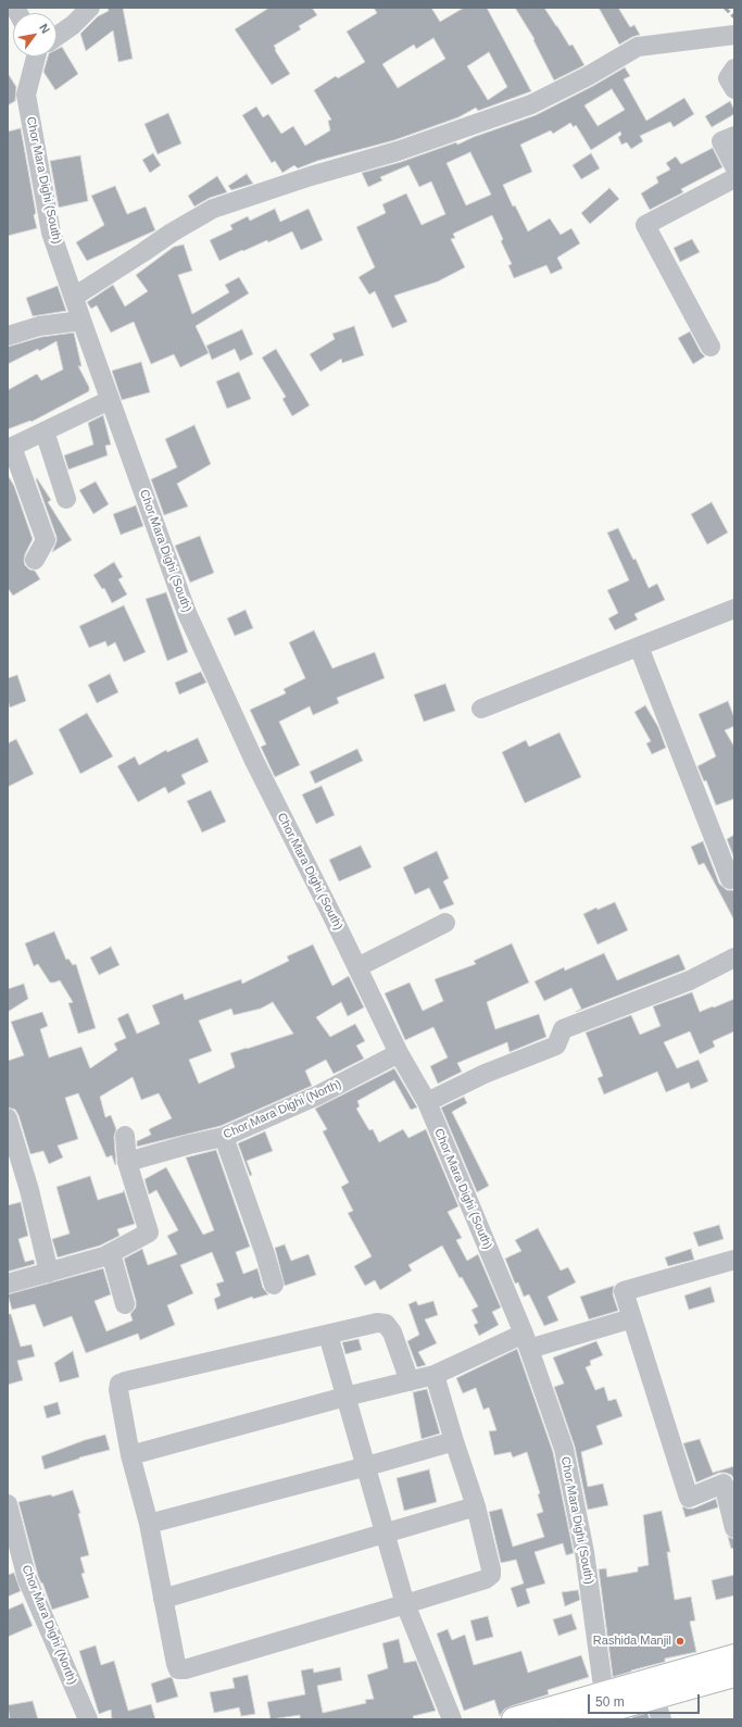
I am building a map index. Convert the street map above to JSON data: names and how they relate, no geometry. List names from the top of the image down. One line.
{"streets":{"street":["Chor Mara Dighi (South)","Chor Mara Dighi (North)"]},"crossings":[["Chor Mara Dighi (South)","Chor Mara Dighi (North)"]],"places":["Rashida Manjil"],"scale_bar":"50 m","north":"top right"}
